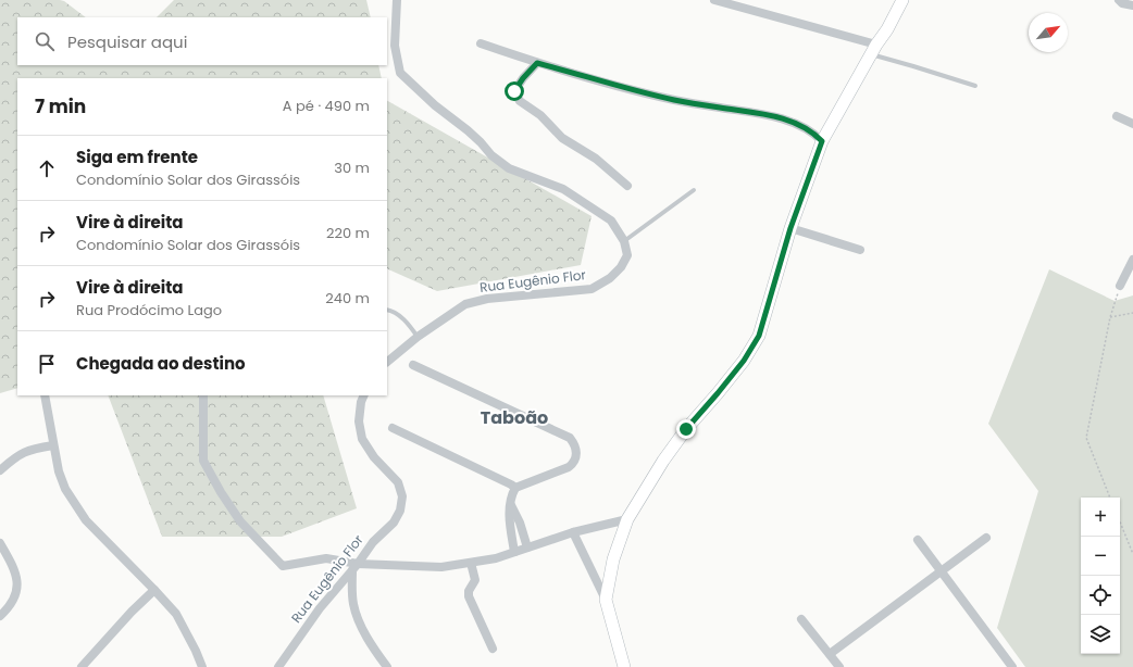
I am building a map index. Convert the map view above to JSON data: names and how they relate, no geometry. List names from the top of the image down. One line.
{"streets":{"street":["Rua Eugênio Flor"]},"districts":["Taboão"],"north":"top right","page":{"search":"Pesquisar aqui","heading":["7 min","A pé · 490 m"],"list":[["Siga em frente","Condomínio Solar dos Girassóis","30 m"],["Vire à direita","Condomínio Solar dos Girassóis","220 m"],["Vire à direita","Rua Prodócimo Lago","240 m"],"Chegada ao destino"],"map_buttons":["+","−"]}}
